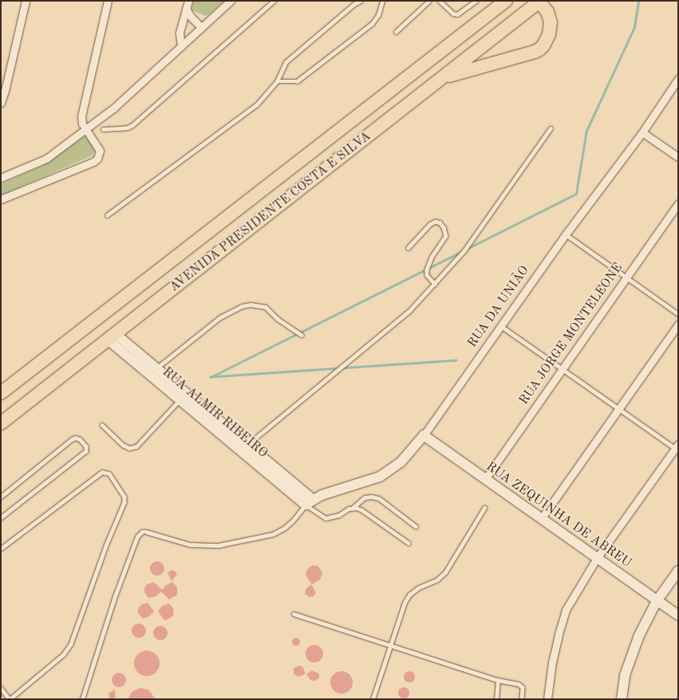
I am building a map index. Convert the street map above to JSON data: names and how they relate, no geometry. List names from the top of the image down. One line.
{"streets":{"highway":["AVENIDA PRESIDENTE COSTA E SILVA"],"street":["RUA DA UNIÃO","RUA JORGE MONTELEONE","RUA ALMIR RIBEIRO","RUA ZEQUINHA DE ABREU"]},"crossings":[["AVENIDA PRESIDENTE COSTA E SILVA","RUA ALMIR RIBEIRO"],["RUA DA UNIÃO","RUA ALMIR RIBEIRO"],["RUA DA UNIÃO","RUA ZEQUINHA DE ABREU"],["RUA JORGE MONTELEONE","RUA ZEQUINHA DE ABREU"]]}
